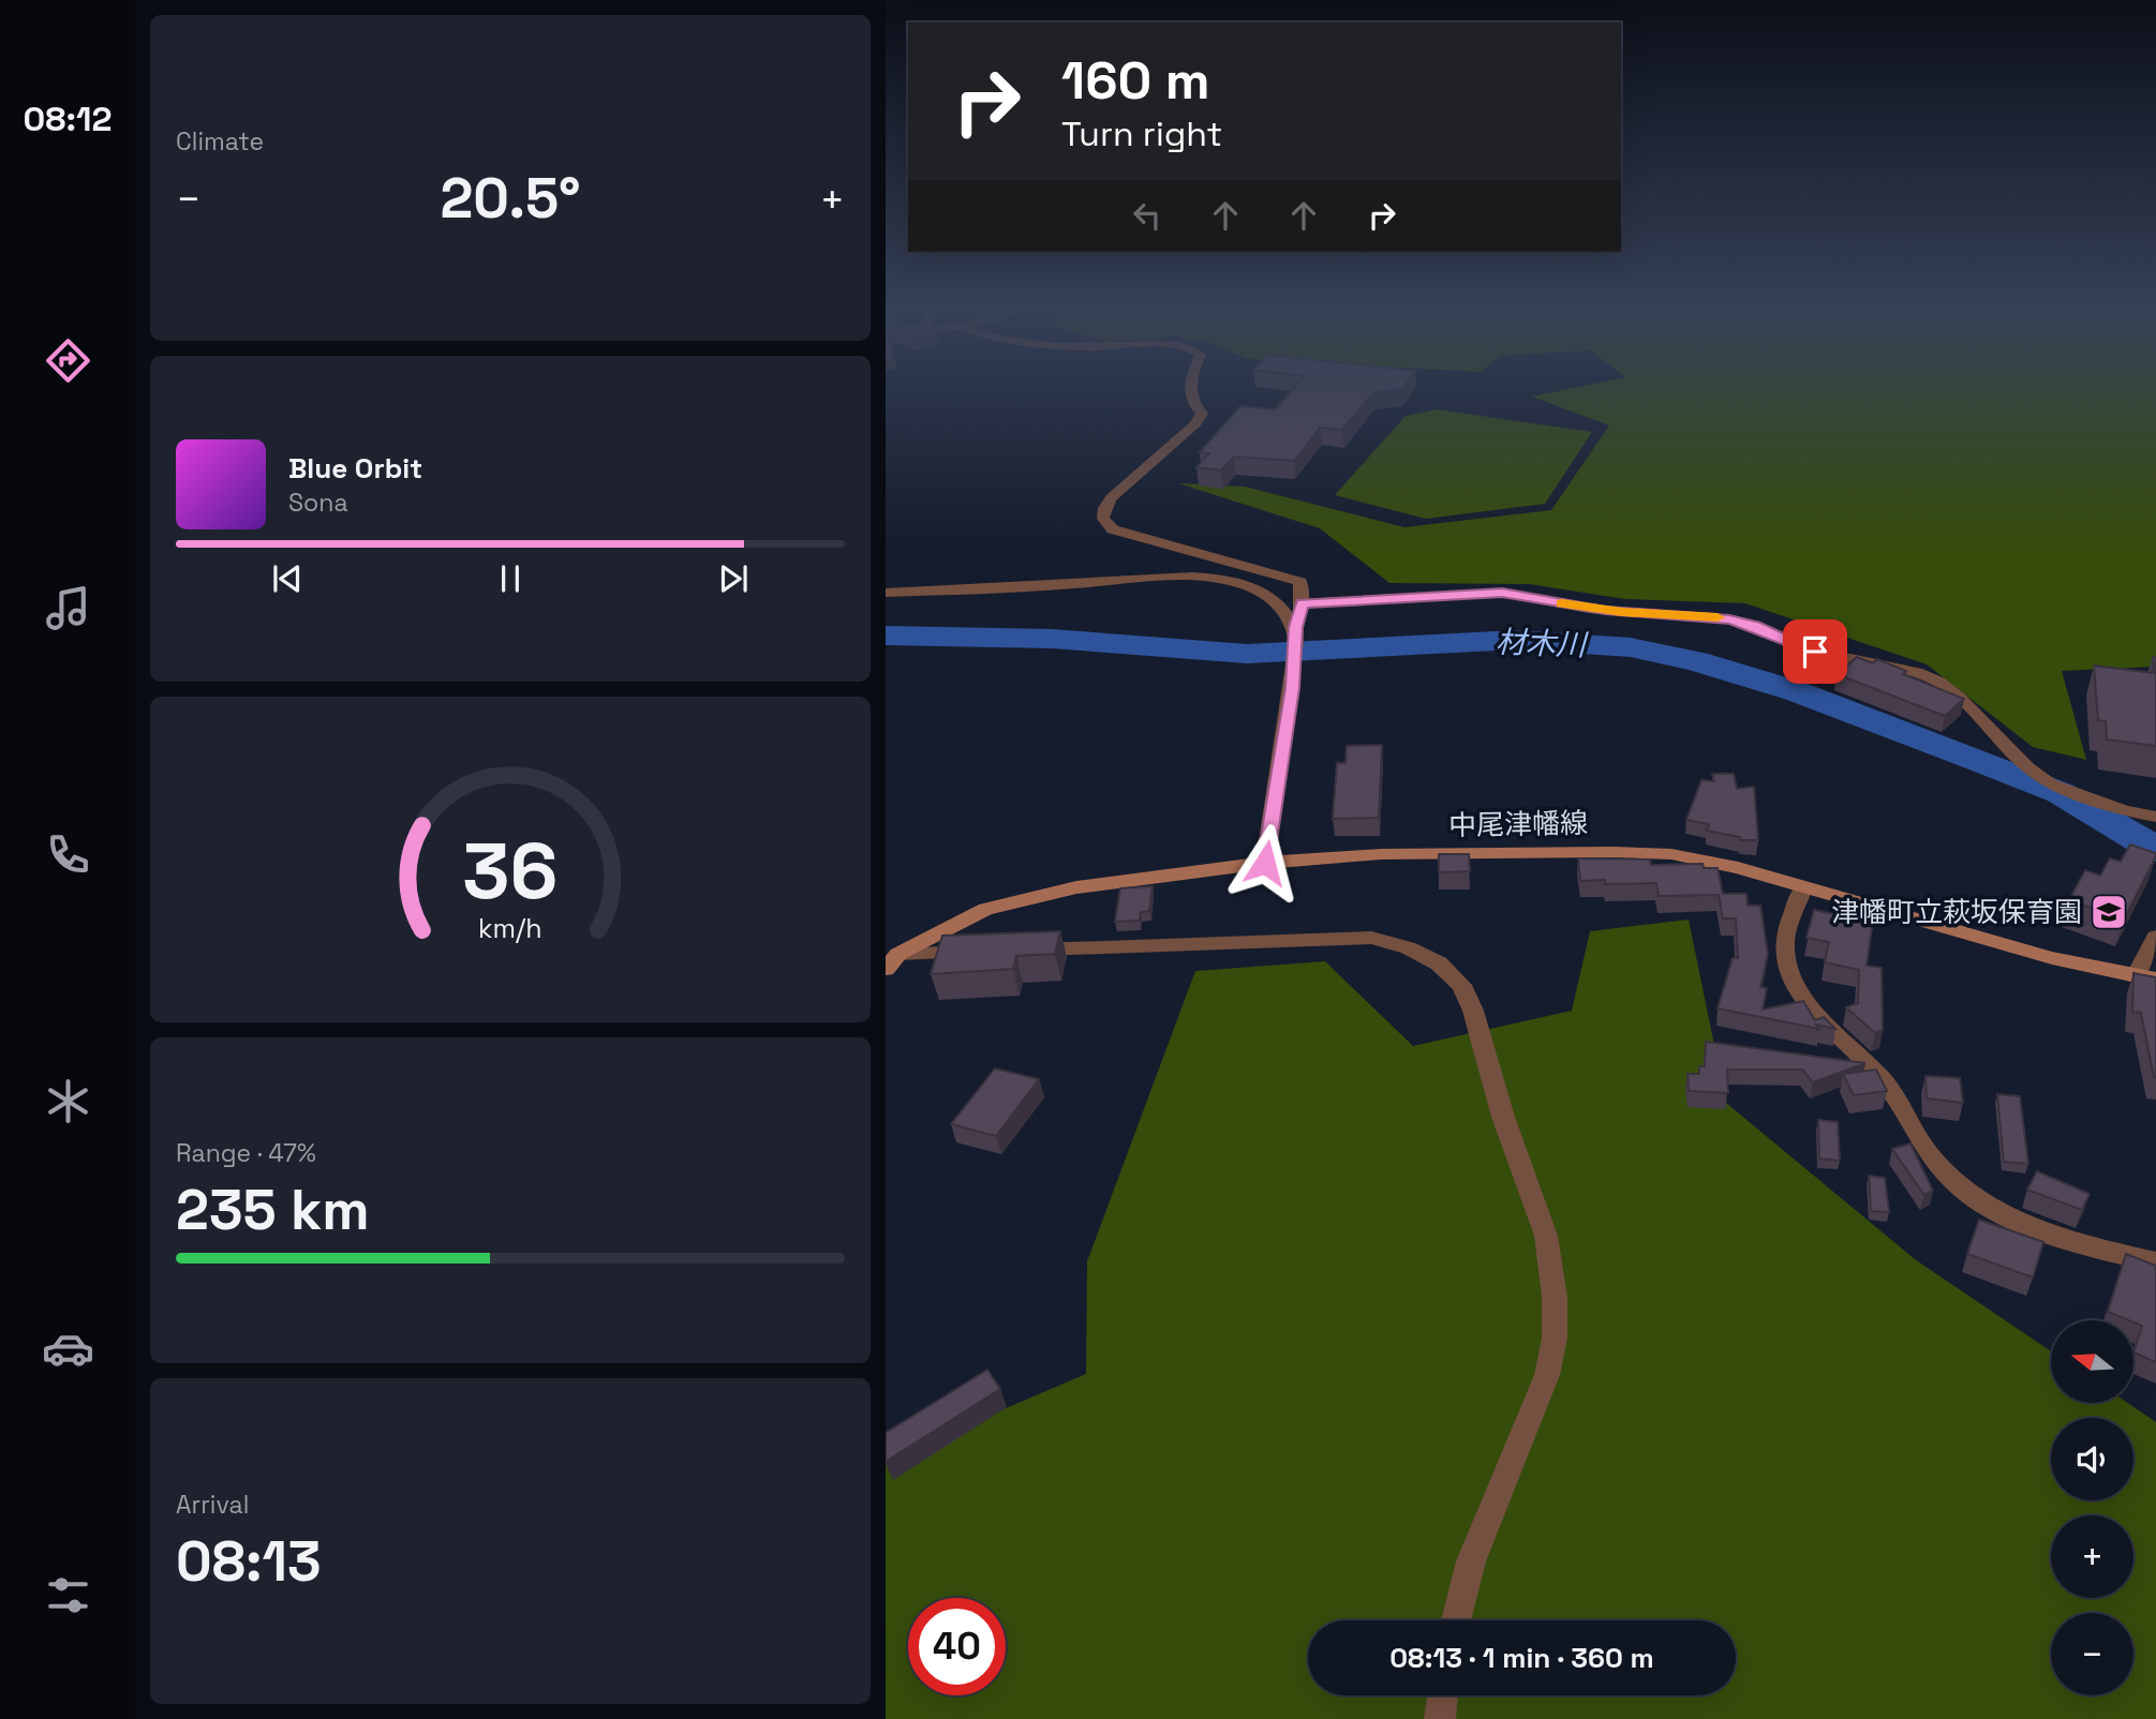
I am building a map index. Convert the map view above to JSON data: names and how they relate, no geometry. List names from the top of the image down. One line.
{"streets":{"main road":["中尾津幡線"]},"water":["材木川"],"places":{"school or university":["津幡町立萩坂保育園"]},"north":"left","page":{"tabs":"08:12","tile":["Climate",["Range · 47%","235 km"],["Arrival","08:13"]],"turn":["160 m","Turn right"],"heat":["−","20.5°","+"],"song":["Blue Orbit","Sona"],"map_buttons":["+","−"],"limit":"40","trip":"08:13 · 1 min · 360 m","gauge":["36","km/h"]}}
